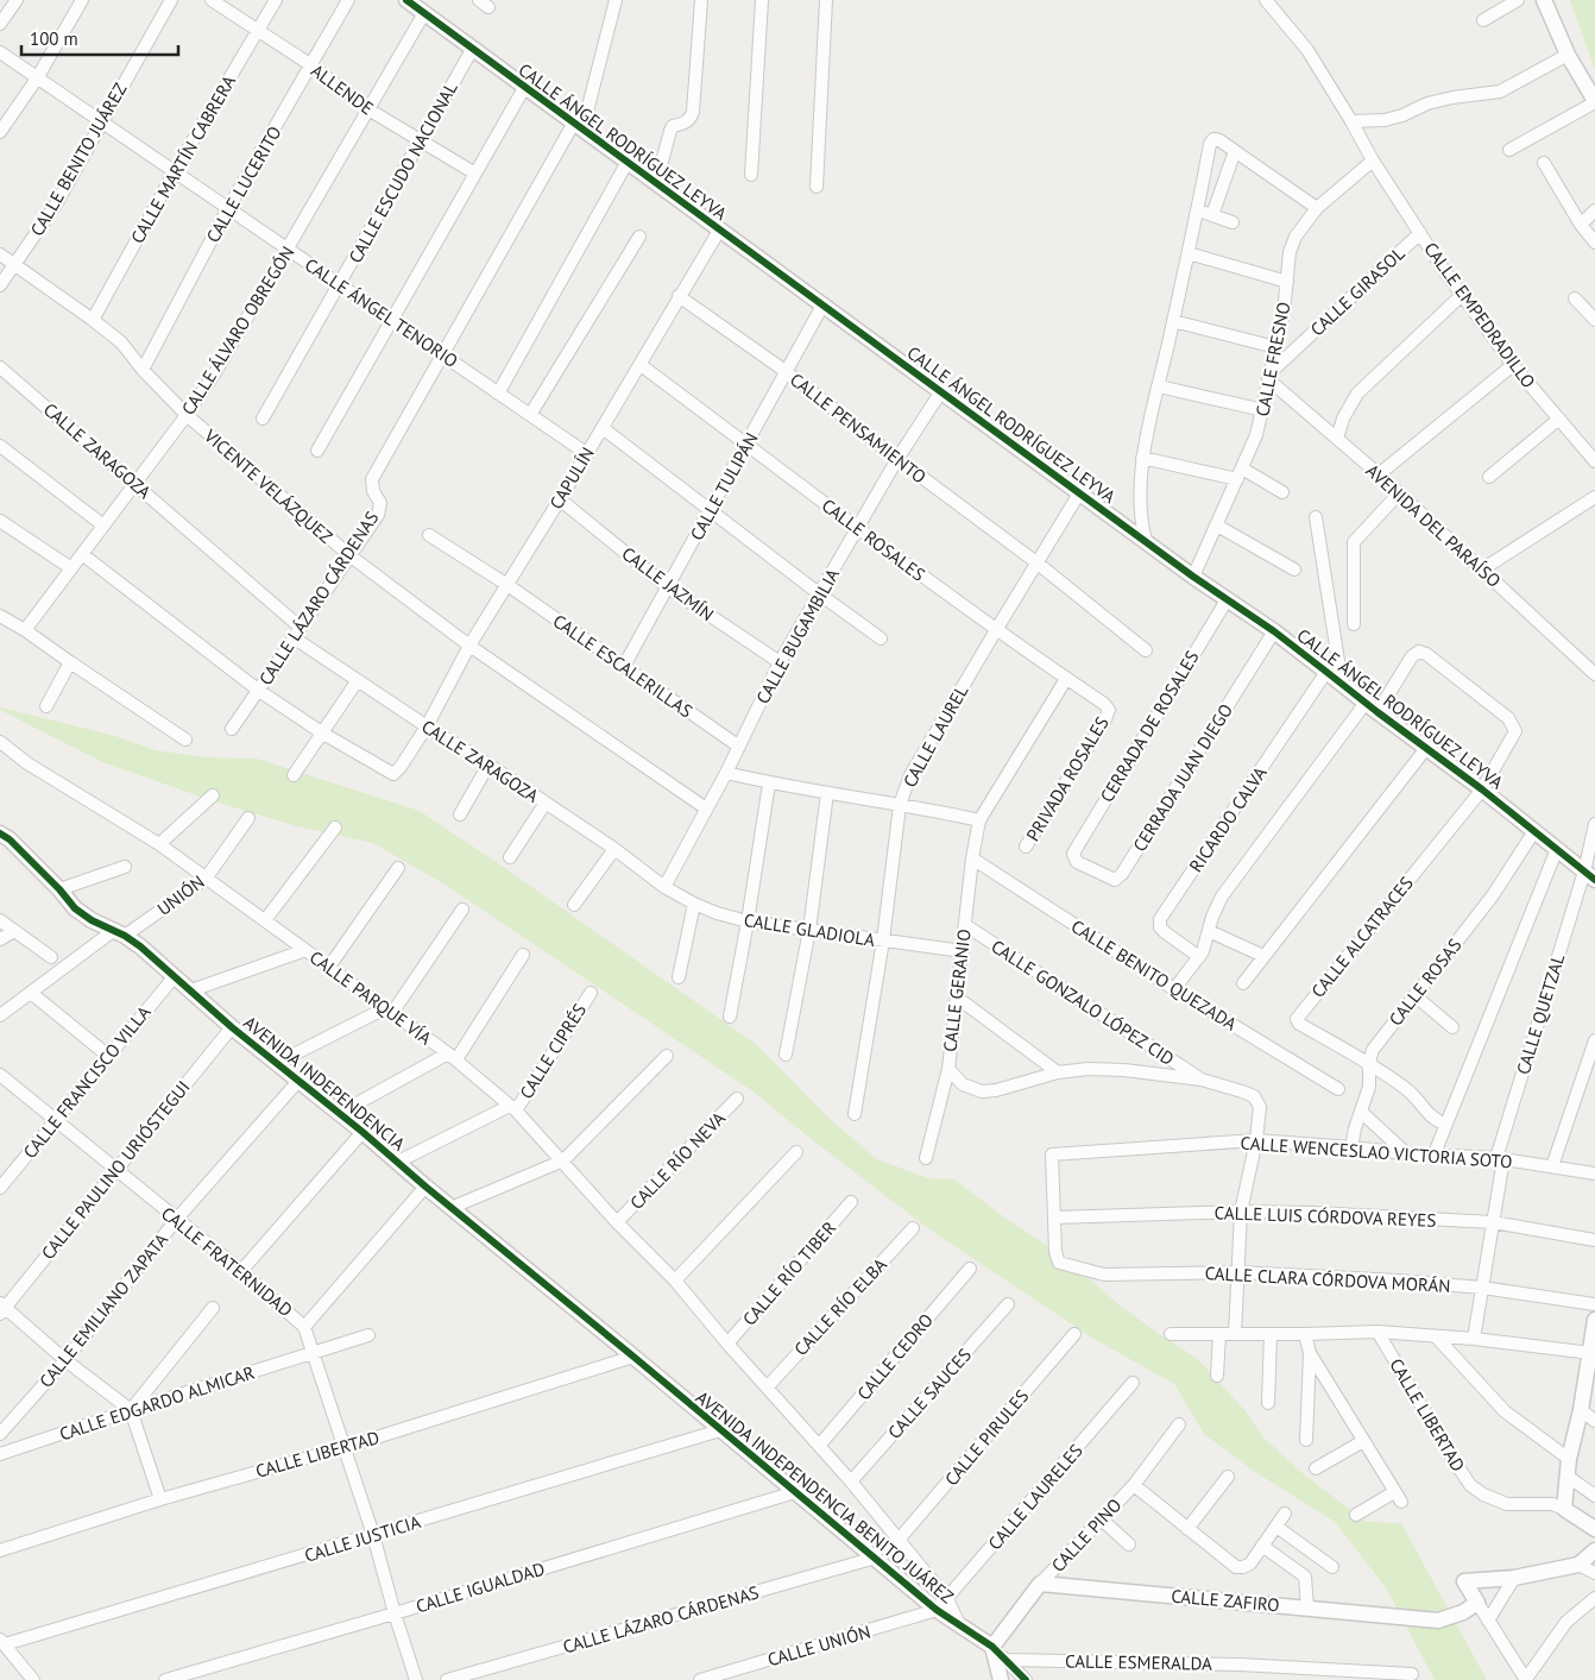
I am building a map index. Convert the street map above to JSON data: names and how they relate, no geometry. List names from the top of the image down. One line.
{"streets":{"street":["ALLENDE","CALLE ÁNGEL RODRÍGUEZ LEYVA","CALLE BENITO JUÁREZ","CALLE MARTÍN CABRERA","CALLE ESCUDO NACIONAL","CALLE LUCERITO","CALLE GIRASOL","CALLE ÁNGEL TENORIO","CALLE EMPEDRADILLO","CALLE ÁLVARO OBREGÓN","CALLE FRESNO","CALLE PENSAMIENTO","CALLE ZARAGOZA","CAPULÍN","VICENTE VELÁZQUEZ","CALLE TULIPÁN","AVENIDA DEL PARAÍSO","CALLE ROSALES","CALLE JAZMÍN","CALLE LÁZARO CÁRDENAS","CALLE BUGAMBILIA","CALLE ESCALERILLAS","CERRADA DE ROSALES","CALLE LAUREL","CERRADA JUAN DIEGO","PRIVADA ROSALES","RICARDO CALVA","UNIÓN","CALLE GLADIOLA","CALLE ALCATRACES","CALLE BENITO QUEZADA","CALLE ROSAS","CALLE GERANIO","CALLE PARQUE VÍA","CALLE GONZALO LÓPEZ CID","CALLE QUETZAL","CALLE CIPRÉS","CALLE FRANCISCO VILLA","AVENIDA INDEPENDENCIA","CALLE WENCESLAO VICTORIA SOTO","CALLE RÍO NEVA","CALLE PAULINO URIÓSTEGUI","CALLE LUIS CÓRDOVA REYES","CALLE FRATERNIDAD","CALLE RÍO TIBER","CALLE CLARA CÓRDOVA MORÁN","CALLE RÍO ELBA","CALLE EMILIANO ZAPATA","CALLE CEDRO","CALLE SAUCES","CALLE EDGARDO ALMICAR","CALLE LIBERTAD","CALLE PIRULES","AVENIDA INDEPENDENCIA BENITO JUÁREZ","CALLE LAURELES","CALLE PINO","CALLE JUSTICIA","CALLE IGUALDAD","CALLE ZAFIRO","CALLE UNIÓN","CALLE ESMERALDA"]},"crossings":[["ALLENDE","CALLE MARTÍN CABRERA"],["ALLENDE","CALLE ESCUDO NACIONAL"],["ALLENDE","CALLE LUCERITO"],["ALLENDE","CALLE ÁLVARO OBREGÓN"],["CALLE ÁNGEL RODRÍGUEZ LEYVA","CALLE ESCUDO NACIONAL"],["CALLE ÁNGEL RODRÍGUEZ LEYVA","CALLE ÁLVARO OBREGÓN"],["CALLE ÁNGEL RODRÍGUEZ LEYVA","CALLE FRESNO"],["CALLE ÁNGEL RODRÍGUEZ LEYVA","CAPULÍN"],["CALLE ÁNGEL RODRÍGUEZ LEYVA","CALLE TULIPÁN"],["CALLE ÁNGEL RODRÍGUEZ LEYVA","CALLE LÁZARO CÁRDENAS"],["CALLE ÁNGEL RODRÍGUEZ LEYVA","CALLE BUGAMBILIA"],["CALLE ÁNGEL RODRÍGUEZ LEYVA","CERRADA DE ROSALES"],["CALLE ÁNGEL RODRÍGUEZ LEYVA","CALLE LAUREL"],["CALLE ÁNGEL RODRÍGUEZ LEYVA","CERRADA JUAN DIEGO"],["CALLE ÁNGEL RODRÍGUEZ LEYVA","RICARDO CALVA"],["CALLE ÁNGEL RODRÍGUEZ LEYVA","CALLE ALCATRACES"],["CALLE ÁNGEL RODRÍGUEZ LEYVA","CALLE ROSAS"],["CALLE ÁNGEL RODRÍGUEZ LEYVA","CALLE QUETZAL"],["CALLE BENITO JUÁREZ","CALLE ÁNGEL TENORIO"],["CALLE BENITO JUÁREZ","VICENTE VELÁZQUEZ"],["CALLE MARTÍN CABRERA","CALLE ÁNGEL TENORIO"],["CALLE MARTÍN CABRERA","VICENTE VELÁZQUEZ"],["CALLE ESCUDO NACIONAL","CALLE ÁNGEL TENORIO"],["CALLE LUCERITO","CALLE ÁNGEL TENORIO"],["CALLE LUCERITO","VICENTE VELÁZQUEZ"],["CALLE GIRASOL","CALLE EMPEDRADILLO"],["CALLE GIRASOL","CALLE FRESNO"],["CALLE GIRASOL","AVENIDA DEL PARAÍSO"],["CALLE ÁNGEL TENORIO","CALLE ÁLVARO OBREGÓN"],["CALLE ÁNGEL TENORIO","CAPULÍN"],["CALLE ÁNGEL TENORIO","CALLE LÁZARO CÁRDENAS"],["CALLE EMPEDRADILLO","CALLE FRESNO"],["CALLE ÁLVARO OBREGÓN","CALLE ZARAGOZA"],["CALLE ÁLVARO OBREGÓN","VICENTE VELÁZQUEZ"],["CALLE FRESNO","AVENIDA DEL PARAÍSO"],["CALLE PENSAMIENTO","CAPULÍN"],["CALLE PENSAMIENTO","CALLE TULIPÁN"],["CALLE PENSAMIENTO","CALLE BUGAMBILIA"],["CALLE PENSAMIENTO","CALLE LAUREL"],["CALLE ZARAGOZA","CAPULÍN"],["CALLE ZARAGOZA","CALLE LÁZARO CÁRDENAS"],["CALLE ZARAGOZA","CALLE BUGAMBILIA"],["CALLE ZARAGOZA","CALLE GLADIOLA"],["CAPULÍN","VICENTE VELÁZQUEZ"],["CAPULÍN","CALLE ROSALES"],["CAPULÍN","CALLE JAZMÍN"],["CAPULÍN","CALLE ESCALERILLAS"],["VICENTE VELÁZQUEZ","CALLE LÁZARO CÁRDENAS"],["CALLE TULIPÁN","CALLE ROSALES"],["CALLE TULIPÁN","CALLE JAZMÍN"],["CALLE TULIPÁN","CALLE ESCALERILLAS"],["CALLE ROSALES","CALLE BUGAMBILIA"],["CALLE ROSALES","CALLE LAUREL"],["CALLE ROSALES","PRIVADA ROSALES"],["CALLE JAZMÍN","CALLE BUGAMBILIA"],["CALLE LÁZARO CÁRDENAS","AVENIDA INDEPENDENCIA BENITO JUÁREZ"],["CALLE BUGAMBILIA","CALLE ESCALERILLAS"],["CALLE BUGAMBILIA","CALLE GLADIOLA"],["CERRADA DE ROSALES","CERRADA JUAN DIEGO"],["CALLE LAUREL","CALLE GLADIOLA"],["UNIÓN","CALLE PARQUE VÍA"],["UNIÓN","AVENIDA INDEPENDENCIA"],["CALLE GLADIOLA","CALLE GERANIO"],["CALLE ALCATRACES","CALLE ROSAS"],["CALLE BENITO QUEZADA","CALLE GERANIO"],["CALLE ROSAS","CALLE WENCESLAO VICTORIA SOTO"],["CALLE GERANIO","CALLE GONZALO LÓPEZ CID"],["CALLE PARQUE VÍA","CALLE CIPRÉS"],["CALLE PARQUE VÍA","CALLE RÍO NEVA"],["CALLE PARQUE VÍA","CALLE RÍO TIBER"],["CALLE PARQUE VÍA","CALLE RÍO ELBA"],["CALLE PARQUE VÍA","CALLE CEDRO"],["CALLE PARQUE VÍA","CALLE SAUCES"],["CALLE PARQUE VÍA","CALLE PIRULES"],["CALLE PARQUE VÍA","AVENIDA INDEPENDENCIA BENITO JUÁREZ"],["CALLE PARQUE VÍA","CALLE LAURELES"],["CALLE QUETZAL","CALLE WENCESLAO VICTORIA SOTO"],["CALLE QUETZAL","CALLE LUIS CÓRDOVA REYES"],["CALLE QUETZAL","CALLE CLARA CÓRDOVA MORÁN"],["CALLE CIPRÉS","AVENIDA INDEPENDENCIA"],["CALLE FRANCISCO VILLA","AVENIDA INDEPENDENCIA"],["CALLE FRANCISCO VILLA","CALLE FRATERNIDAD"],["AVENIDA INDEPENDENCIA","CALLE PAULINO URIÓSTEGUI"],["AVENIDA INDEPENDENCIA","CALLE EMILIANO ZAPATA"],["AVENIDA INDEPENDENCIA","CALLE LIBERTAD"],["AVENIDA INDEPENDENCIA","AVENIDA INDEPENDENCIA BENITO JUÁREZ"],["CALLE WENCESLAO VICTORIA SOTO","CALLE LUIS CÓRDOVA REYES"],["CALLE WENCESLAO VICTORIA SOTO","CALLE CLARA CÓRDOVA MORÁN"],["CALLE PAULINO URIÓSTEGUI","CALLE FRATERNIDAD"],["CALLE FRATERNIDAD","CALLE EMILIANO ZAPATA"],["CALLE FRATERNIDAD","CALLE EDGARDO ALMICAR"],["CALLE FRATERNIDAD","CALLE LIBERTAD"],["CALLE FRATERNIDAD","CALLE JUSTICIA"],["CALLE FRATERNIDAD","CALLE IGUALDAD"],["CALLE LIBERTAD","AVENIDA INDEPENDENCIA BENITO JUÁREZ"],["AVENIDA INDEPENDENCIA BENITO JUÁREZ","CALLE LAURELES"],["AVENIDA INDEPENDENCIA BENITO JUÁREZ","CALLE PINO"],["AVENIDA INDEPENDENCIA BENITO JUÁREZ","CALLE JUSTICIA"],["AVENIDA INDEPENDENCIA BENITO JUÁREZ","CALLE IGUALDAD"],["AVENIDA INDEPENDENCIA BENITO JUÁREZ","CALLE UNIÓN"],["AVENIDA INDEPENDENCIA BENITO JUÁREZ","CALLE ESMERALDA"],["CALLE LAURELES","CALLE UNIÓN"],["CALLE PINO","CALLE ZAFIRO"]],"scale_bar":"100 m"}
